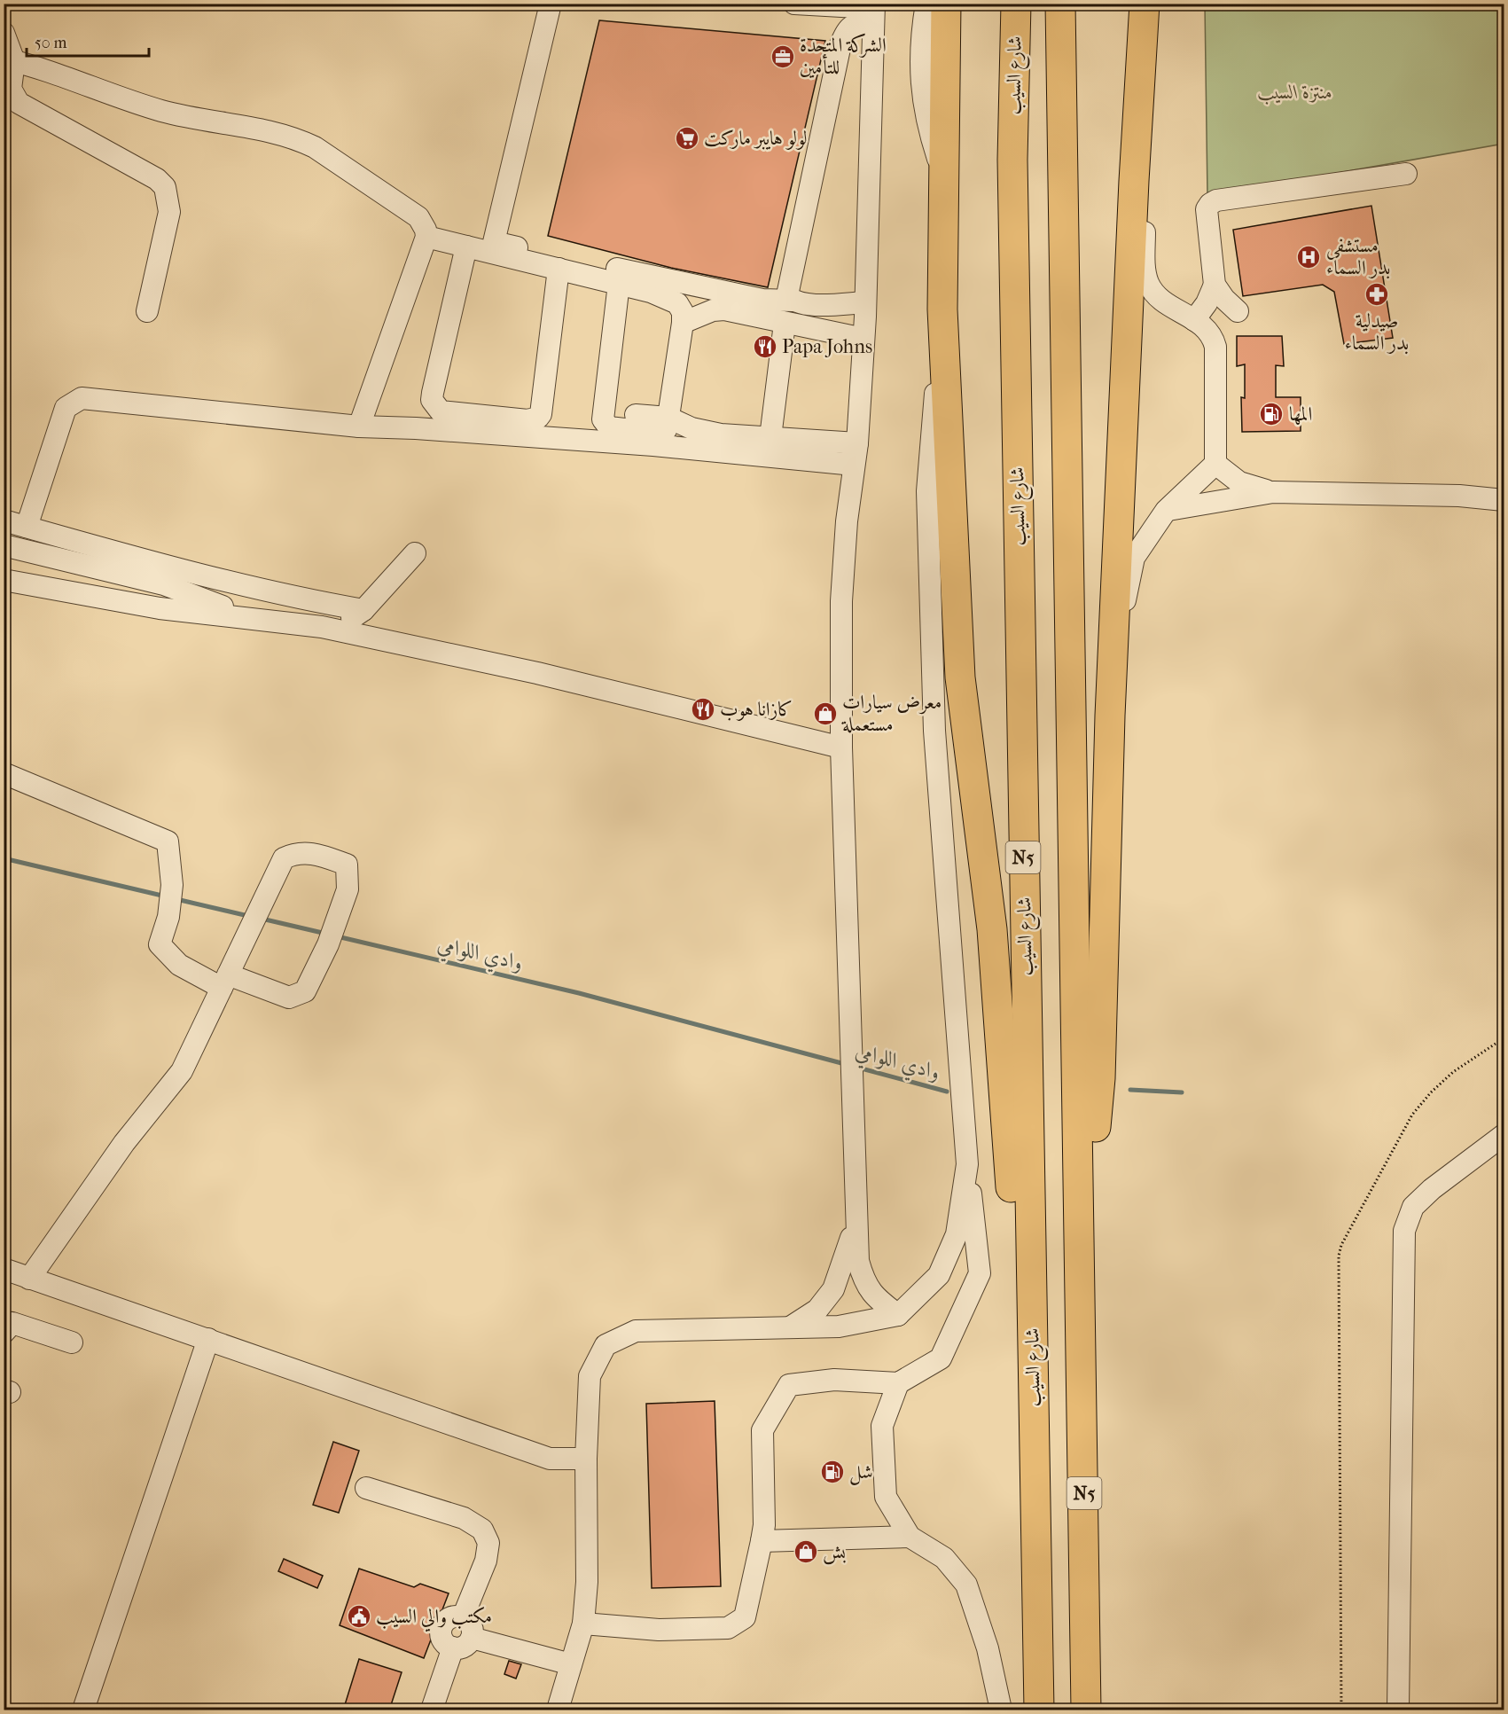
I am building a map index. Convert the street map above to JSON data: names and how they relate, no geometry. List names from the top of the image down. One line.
{"streets":{"highway":["شارع السيب","N5"]},"water":["وادي اللوامي"],"parks":["منتزة السيب"],"places":{"office":["الشركة المتحدة للتأمين"],"supermarket":["لولو هايبر ماركت"],"hospital":["مستشفى بدر السماء"],"pharmacy":["صيدلية بدر السماء"],"restaurant":["Papa Johns","كازانا هوب"],"fuel station":["المها","شل"],"shop":["معرض سيارات مستعملة","بش"],"public building":["مكتب والي السيب"]},"scale_bar":"50 m"}
